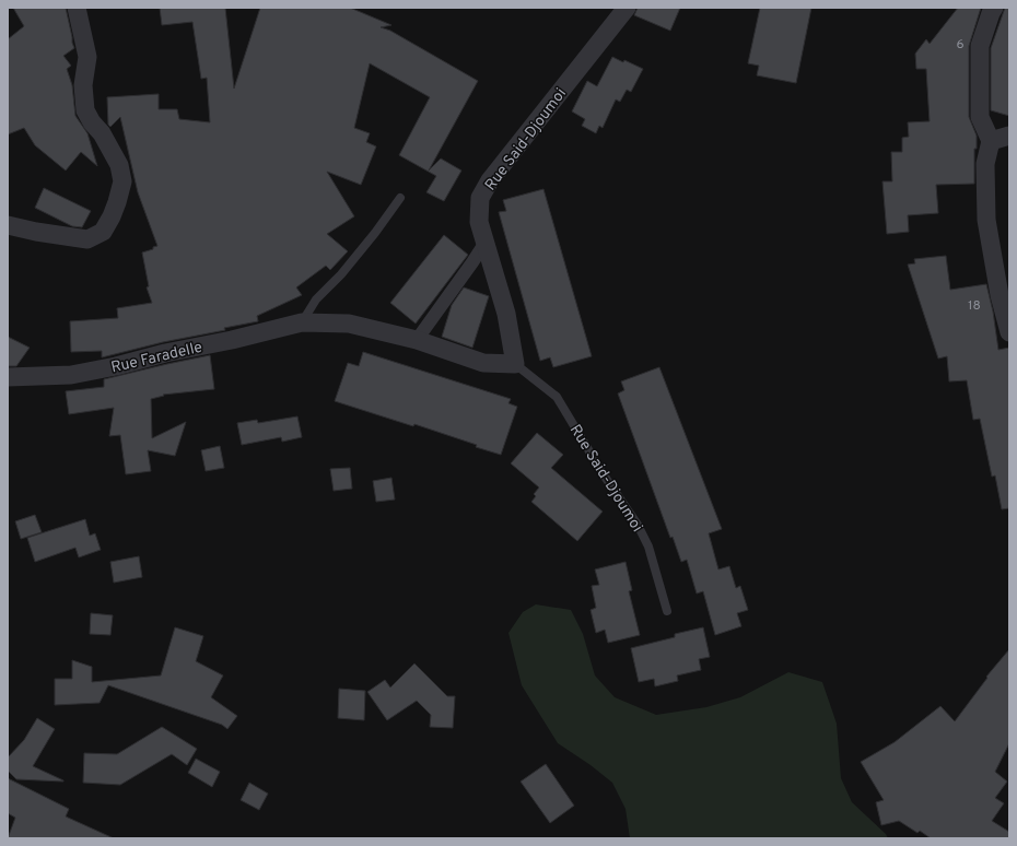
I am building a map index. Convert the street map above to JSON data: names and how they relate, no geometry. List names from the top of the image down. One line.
{"streets":{"street":["Rue Said-Djoumoi","Rue Faradelle"]},"house_numbers":["6","18"]}
